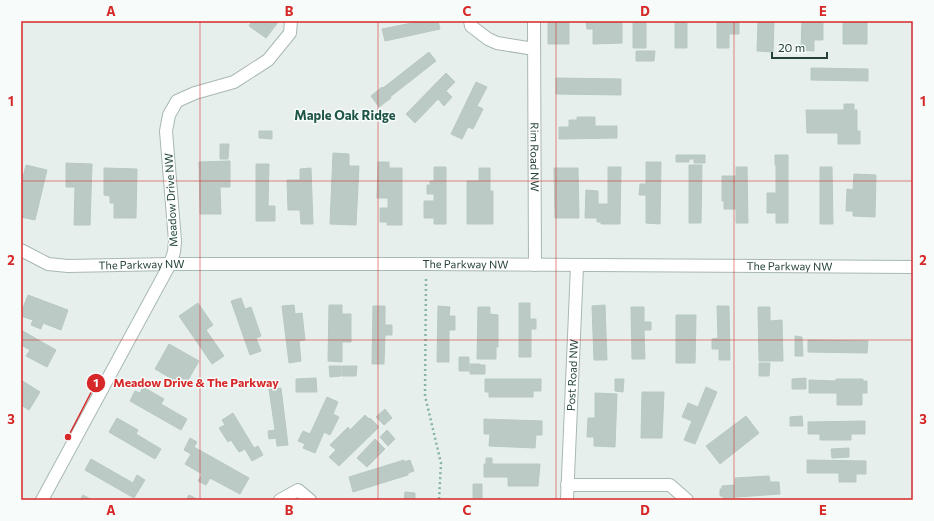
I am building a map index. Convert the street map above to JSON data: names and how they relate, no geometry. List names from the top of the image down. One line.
{"streets":{"street":["Rim Road NW","Meadow Drive NW","The Parkway NW","Post Road NW"]},"crossings":[["Rim Road NW","The Parkway NW"],["Meadow Drive NW","The Parkway NW"],["The Parkway NW","Post Road NW"]],"districts":["Maple Oak Ridge"],"places":["Meadow Drive & The Parkway"],"scale_bar":"20 m","grid":{"columns":["A","B","C","D","E"],"rows":["1","2","3"]}}
